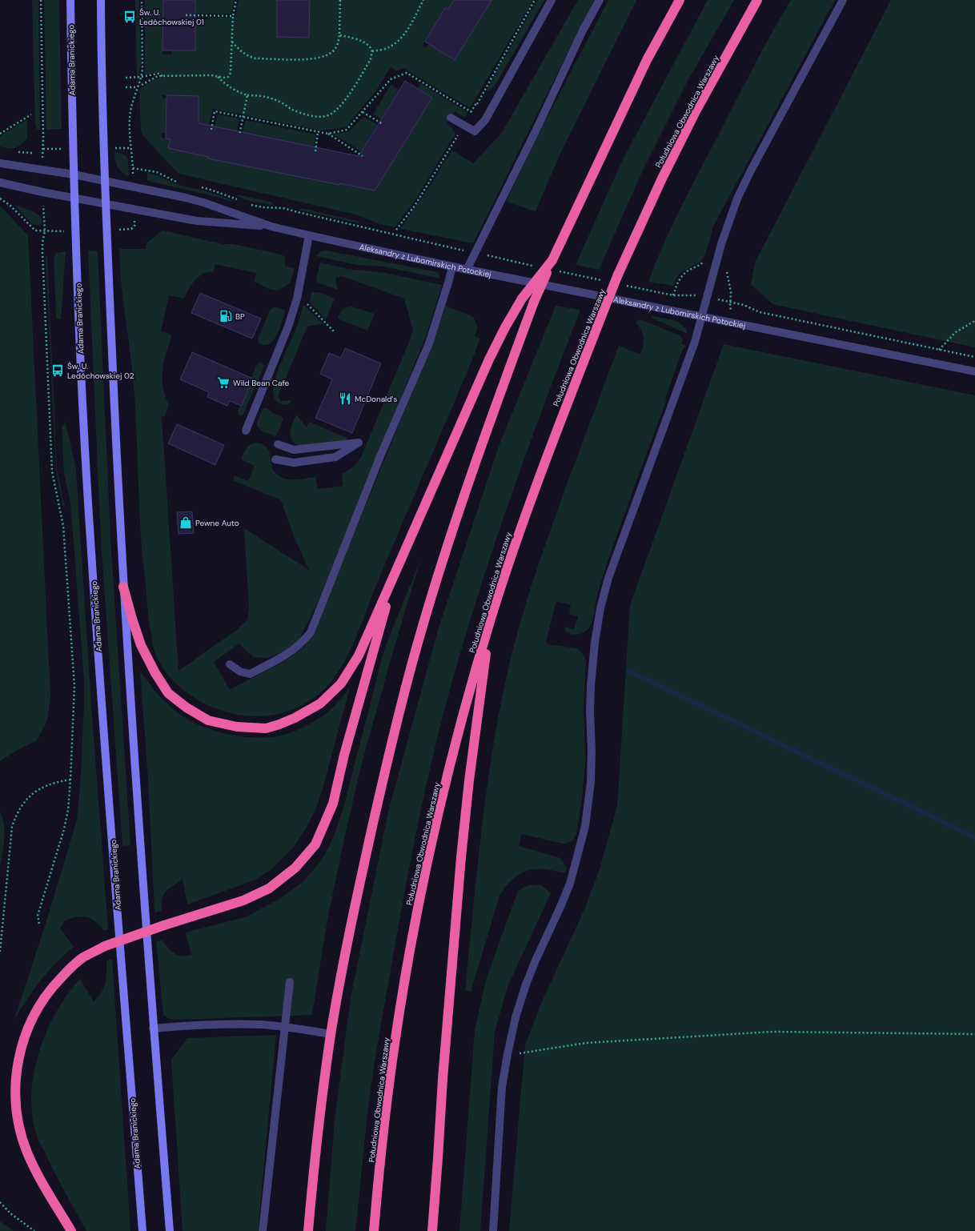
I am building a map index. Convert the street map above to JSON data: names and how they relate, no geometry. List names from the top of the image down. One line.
{"streets":{"highway":["Południowa Obwodnica Warszawy"],"main road":["Adama Branickiego"],"street":["Aleksandry z Lubomirskich Potockiej"]},"crossings":[["Adama Branickiego","Aleksandry z Lubomirskich Potockiej"]],"places":{"bus stop":["Św. U. Ledóchowskiej 01","Św. U. Ledóchowskiej 02"],"fuel station":["BP"],"supermarket":["Wild Bean Cafe"],"restaurant":["McDonald's"],"shop":["Pewne Auto"]}}
